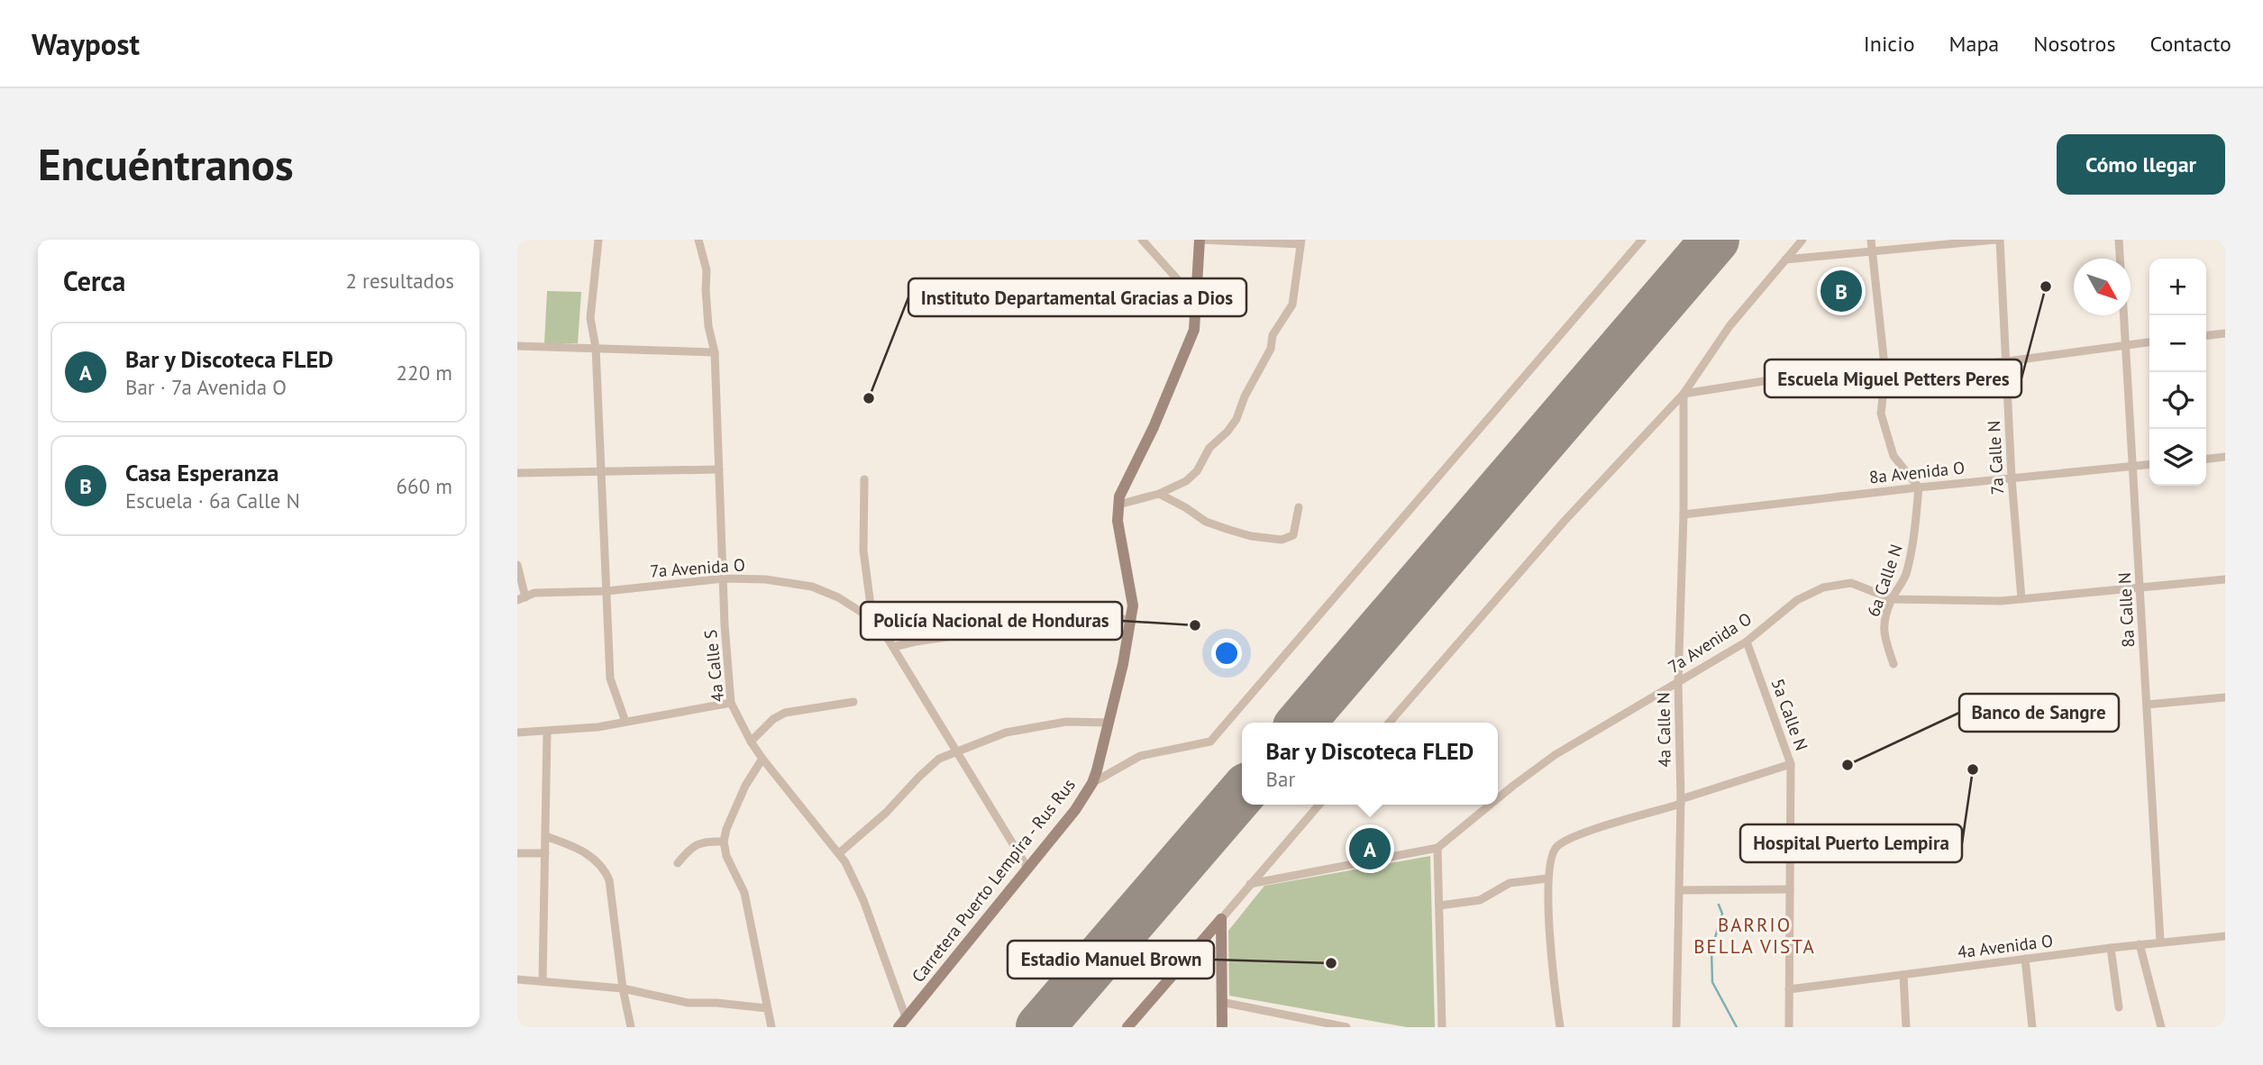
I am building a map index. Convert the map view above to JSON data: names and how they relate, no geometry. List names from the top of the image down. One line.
{"streets":{"street":["7a Calle N","8a Avenida O","7a Avenida O","6a Calle N","8a Calle N","4a Calle S","5a Calle N","4a Calle N","Carretera Puerto Lempira - Rus Rus","4a Avenida O"]},"crossings":[["7a Calle N","8a Avenida O"],["7a Calle N","7a Avenida O"],["8a Avenida O","6a Calle N"],["8a Avenida O","8a Calle N"],["8a Avenida O","4a Calle N"],["7a Avenida O","6a Calle N"],["7a Avenida O","8a Calle N"],["7a Avenida O","4a Calle S"],["7a Avenida O","5a Calle N"],["7a Avenida O","4a Calle N"],["8a Calle N","4a Avenida O"],["4a Calle S","Carretera Puerto Lempira - Rus Rus"],["5a Calle N","4a Avenida O"]],"districts":["BARRIO BELLA VISTA"],"places":["Escuela Miguel Petters Peres","Instituto Departamental Gracias a Dios","Policía Nacional de Honduras","Banco de Sangre","Hospital Puerto Lempira","Estadio Manuel Brown"],"north":"bottom right","page":{"header":"Waypost","nav":["Inicio","Mapa","Nosotros","Contacto"],"buttons":"Cómo llegar","title":"Encuéntranos","heading":["Cerca","2 resultados"],"map_buttons":["+","−"],"pins":["B","A"],"list":[{"mark":"A","name":"Bar y Discoteca FLED","note":"Bar · 7a Avenida O","value":"220 m"},{"mark":"B","name":"Casa Esperanza","note":"Escuela · 6a Calle N","value":"660 m"}],"popup":["Bar y Discoteca FLED","Bar"]}}
